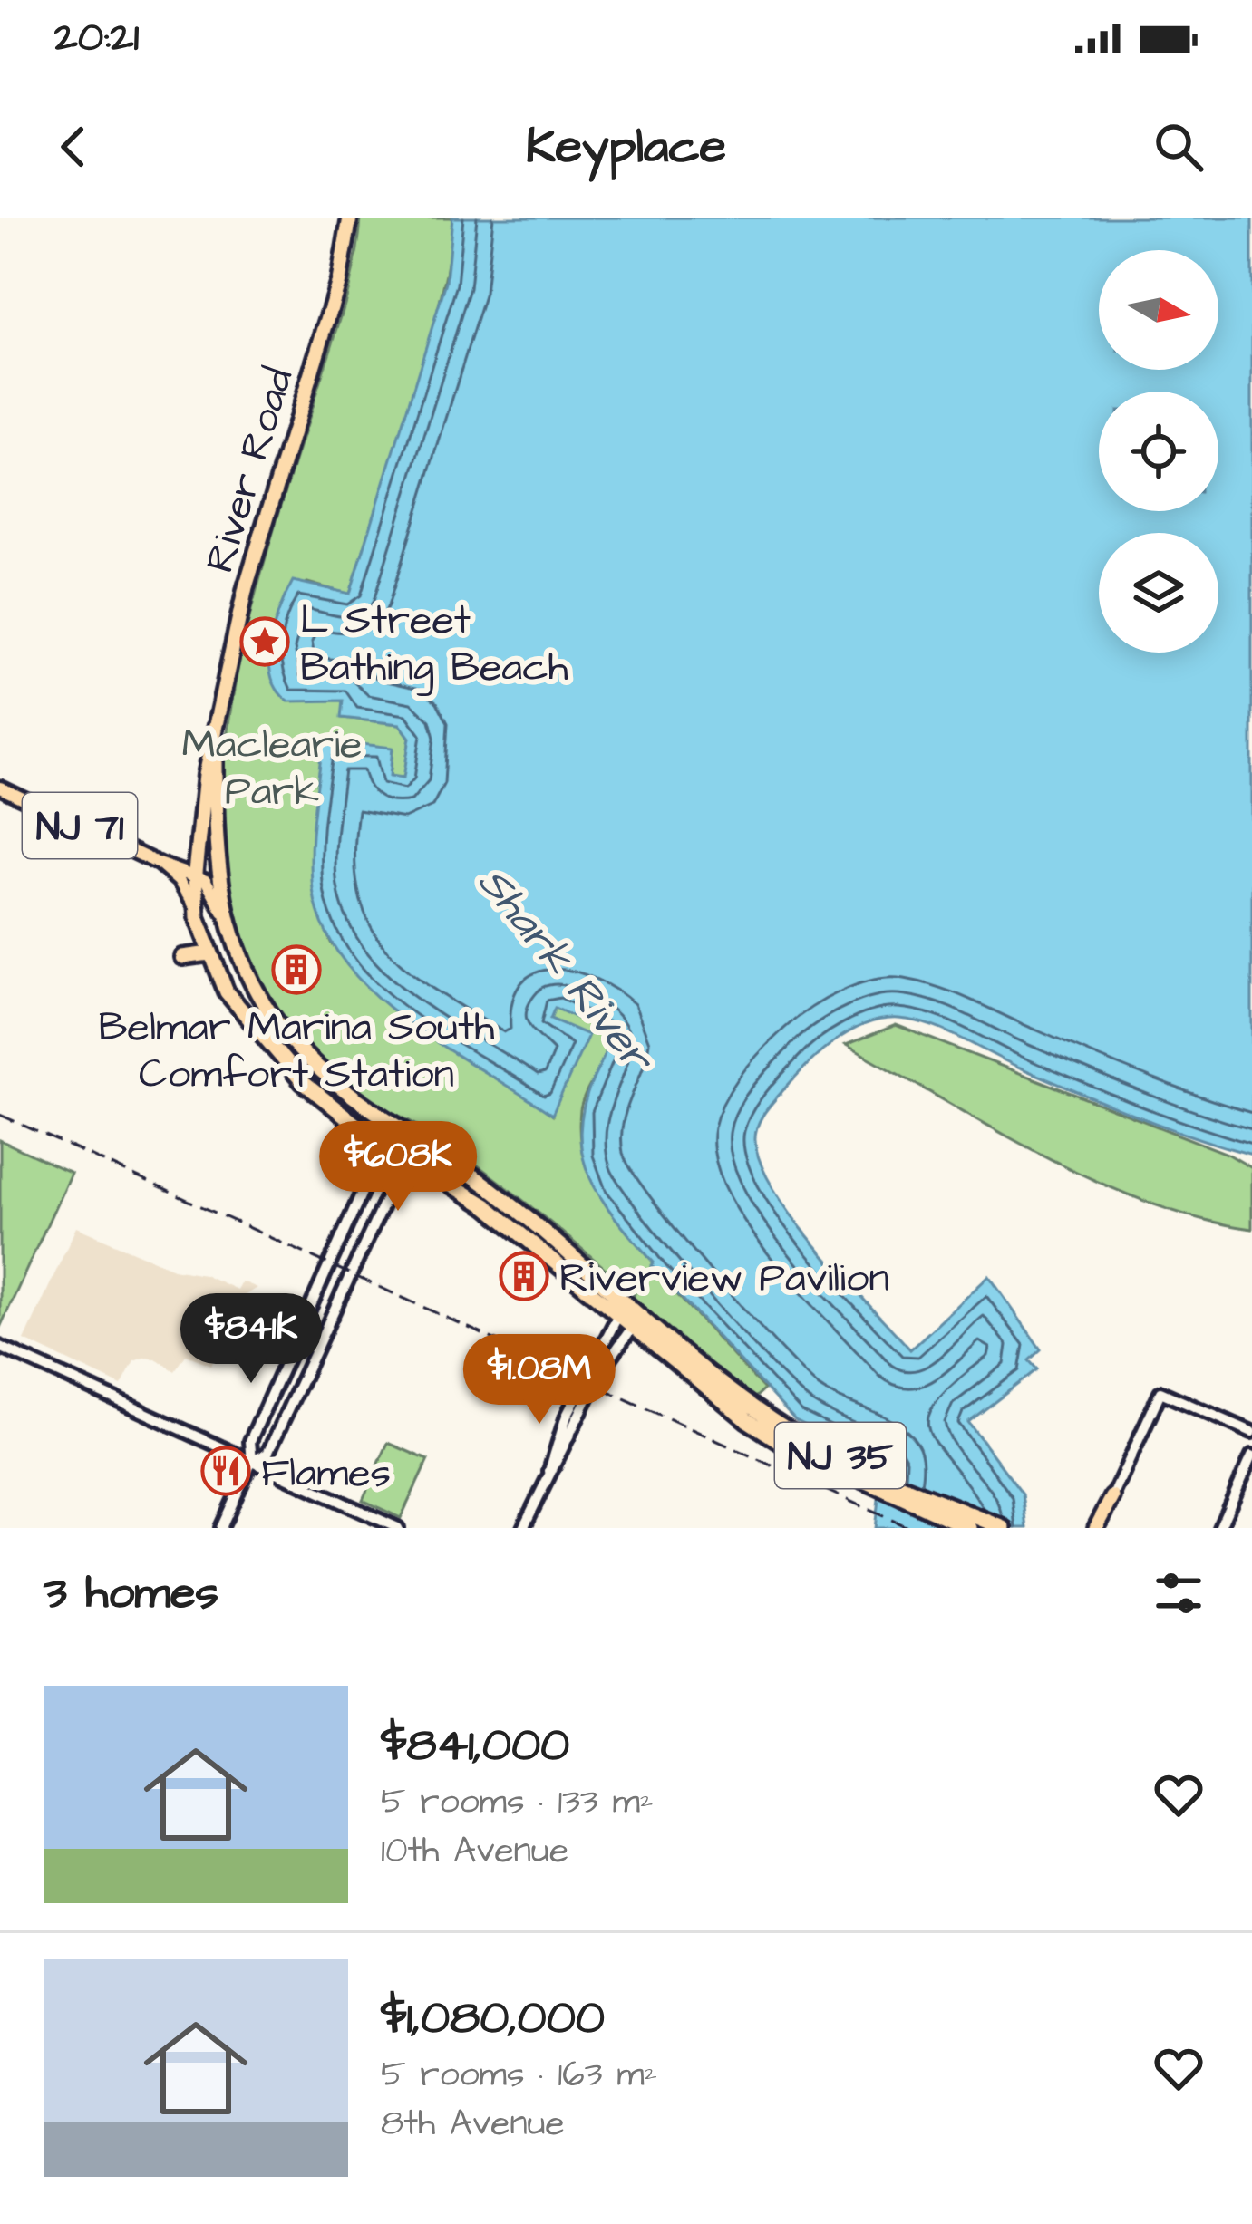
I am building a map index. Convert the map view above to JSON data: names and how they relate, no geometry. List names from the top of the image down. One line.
{"streets":{"highway":["River Road","NJ 35"],"main road":["NJ 71"]},"crossings":[["River Road","NJ 71"],["River Road","NJ 35"]],"water":["Shark River"],"parks":["Maclearie Park"],"places":{"place":["L Street Bathing Beach"],"building":["Belmar Marina South Comfort Station","Riverview Pavilion"],"restaurant":["Flames"]},"north":"right","page":{"status":"20:21","header":"Keyplace","price":["$608K","$841K","$1.08M"],"heading":"3 homes","list":[{"name":"$841,000","note":"5 rooms · 133 m² · 10th Avenue"},{"name":"$1,080,000","note":"5 rooms · 163 m² · 8th Avenue"}]}}
